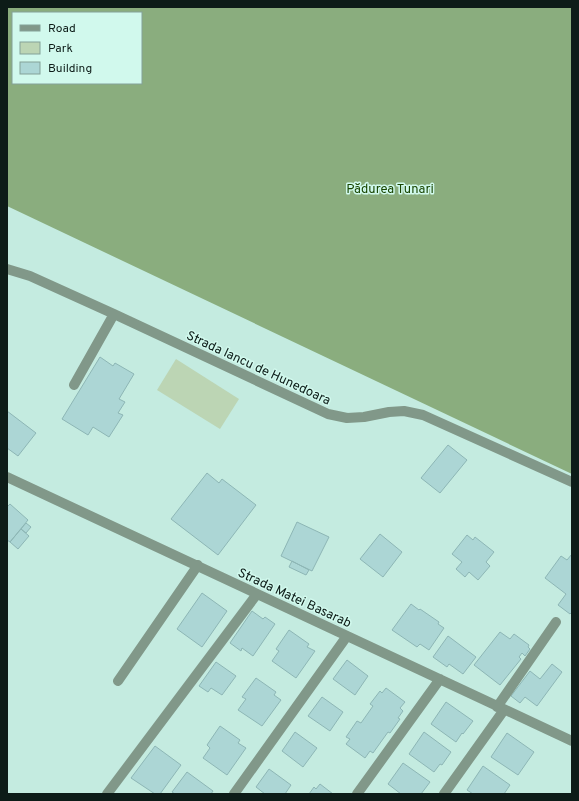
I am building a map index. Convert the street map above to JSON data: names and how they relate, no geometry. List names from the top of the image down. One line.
{"streets":{"street":["Strada Iancu de Hunedoara","Strada Matei Basarab"]},"parks":["Pădurea Tunari"],"legend":["Road","Park","Building"]}
